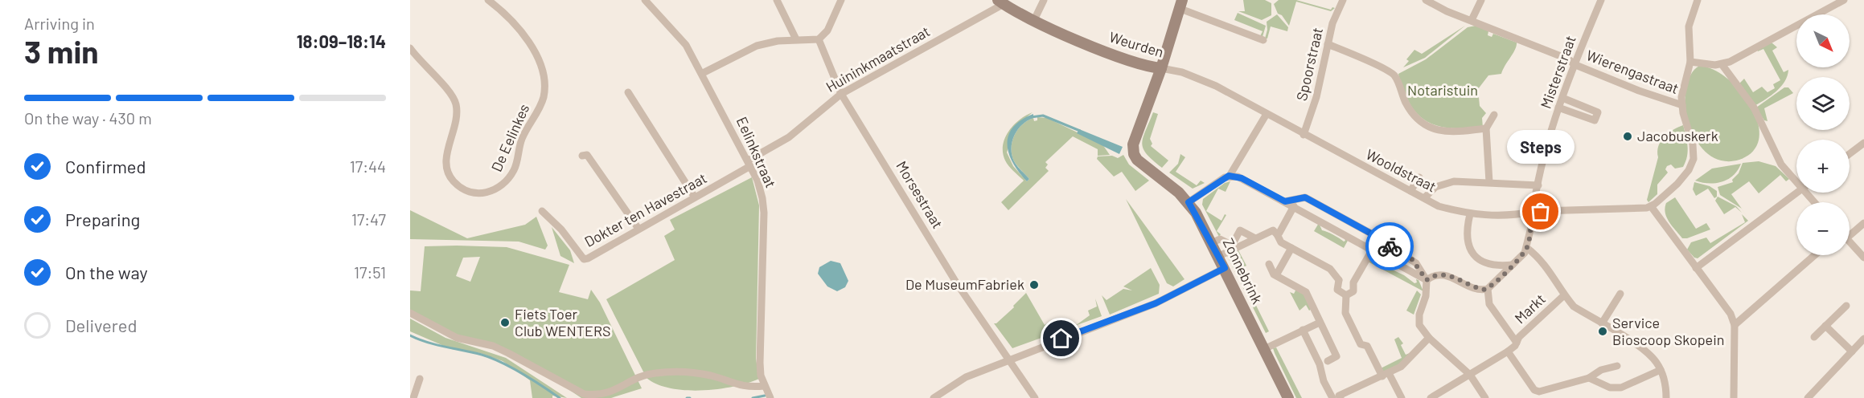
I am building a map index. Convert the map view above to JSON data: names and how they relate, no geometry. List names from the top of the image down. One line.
{"streets":{"street":["Weurden","Huininkmaatstraat","Spoorstraat","Misterstraat","Wierengastraat","De Eelinkes","Eelinkstraat","Wooldstraat","Morsestraat","Dokter ten Havestraat","Zonnebrink","Markt"]},"crossings":[["Weurden","Huininkmaatstraat"],["Weurden","Wooldstraat"],["Weurden","Zonnebrink"],["Huininkmaatstraat","Eelinkstraat"],["Huininkmaatstraat","Morsestraat"],["Huininkmaatstraat","Dokter ten Havestraat"],["Spoorstraat","Wooldstraat"],["Misterstraat","Wierengastraat"],["Misterstraat","Wooldstraat"],["Eelinkstraat","Dokter ten Havestraat"]],"parks":["Notaristuin"],"places":["Jacobuskerk","Steps","De MuseumFabriek","Fiets Toer Club WENTERS","Service Bioscoop Skopein"],"north":"bottom right","page":{"heading":["3 min","Arriving in","18:09–18:14"],"map_buttons":["+","−"],"bar":"On the way · 430 m","bubble":"Steps","list":[["Confirmed","17:44"],["Preparing","17:47"],["On the way","17:51"],"Delivered"]}}
